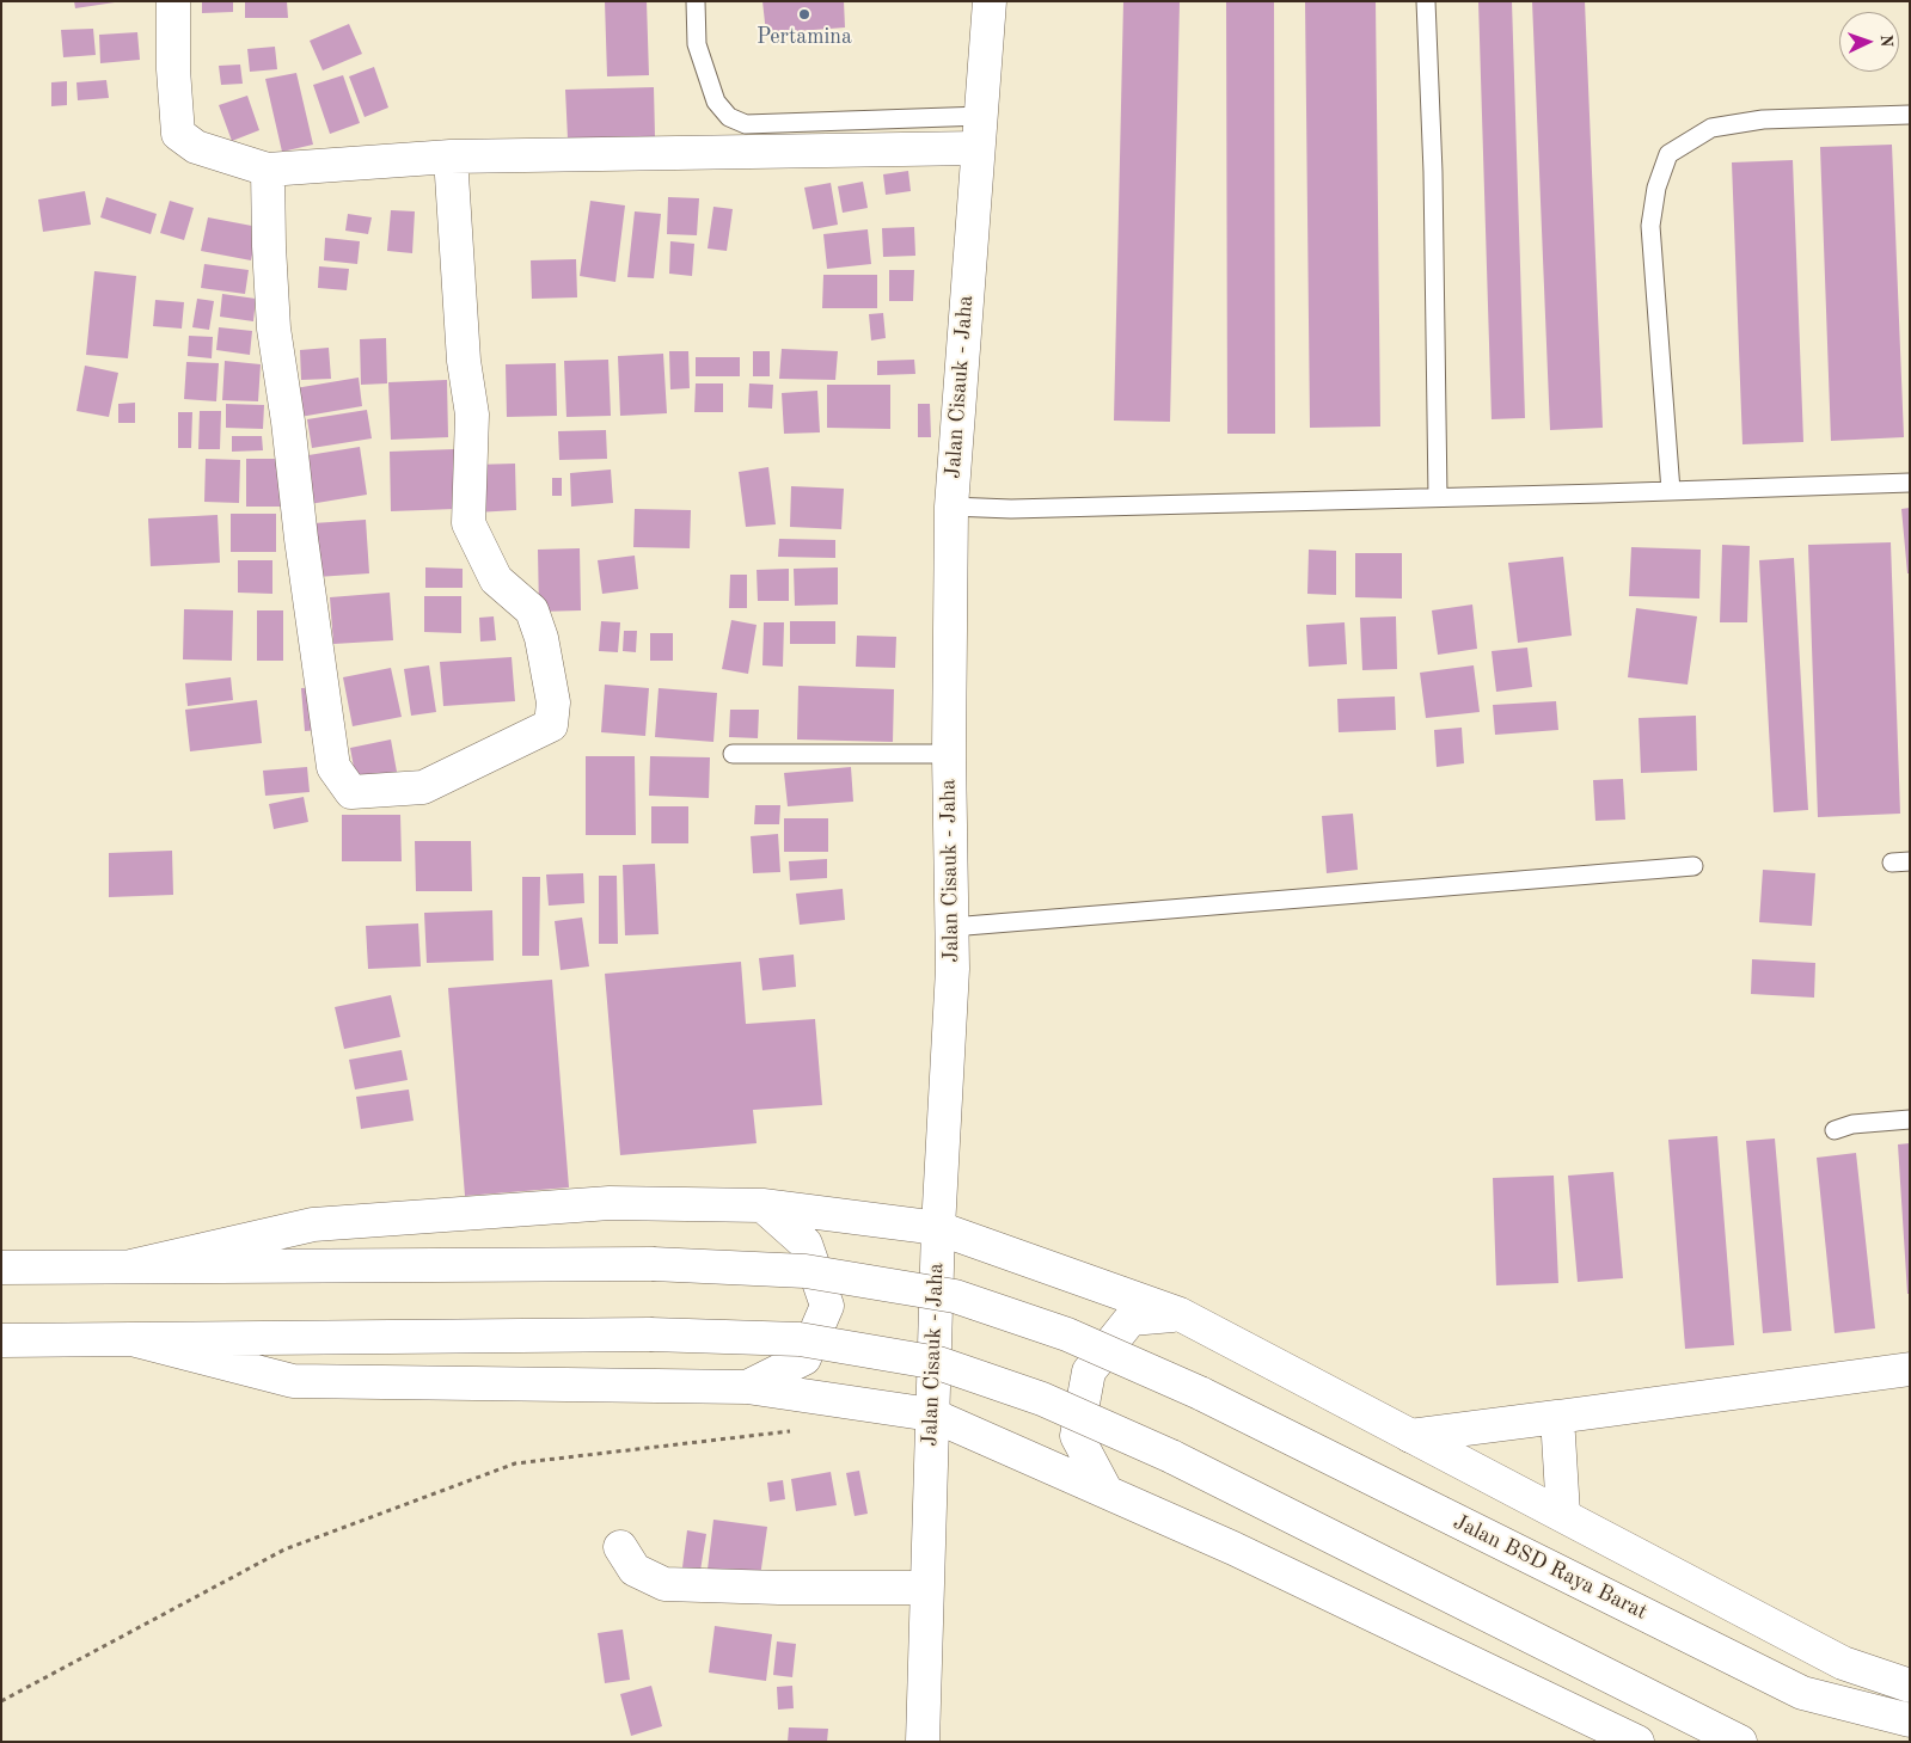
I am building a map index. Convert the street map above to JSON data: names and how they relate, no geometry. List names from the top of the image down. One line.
{"streets":{"main road":["Jalan Cisauk - Jaha","Jalan BSD Raya Barat"]},"places":["Pertamina"],"north":"right"}
